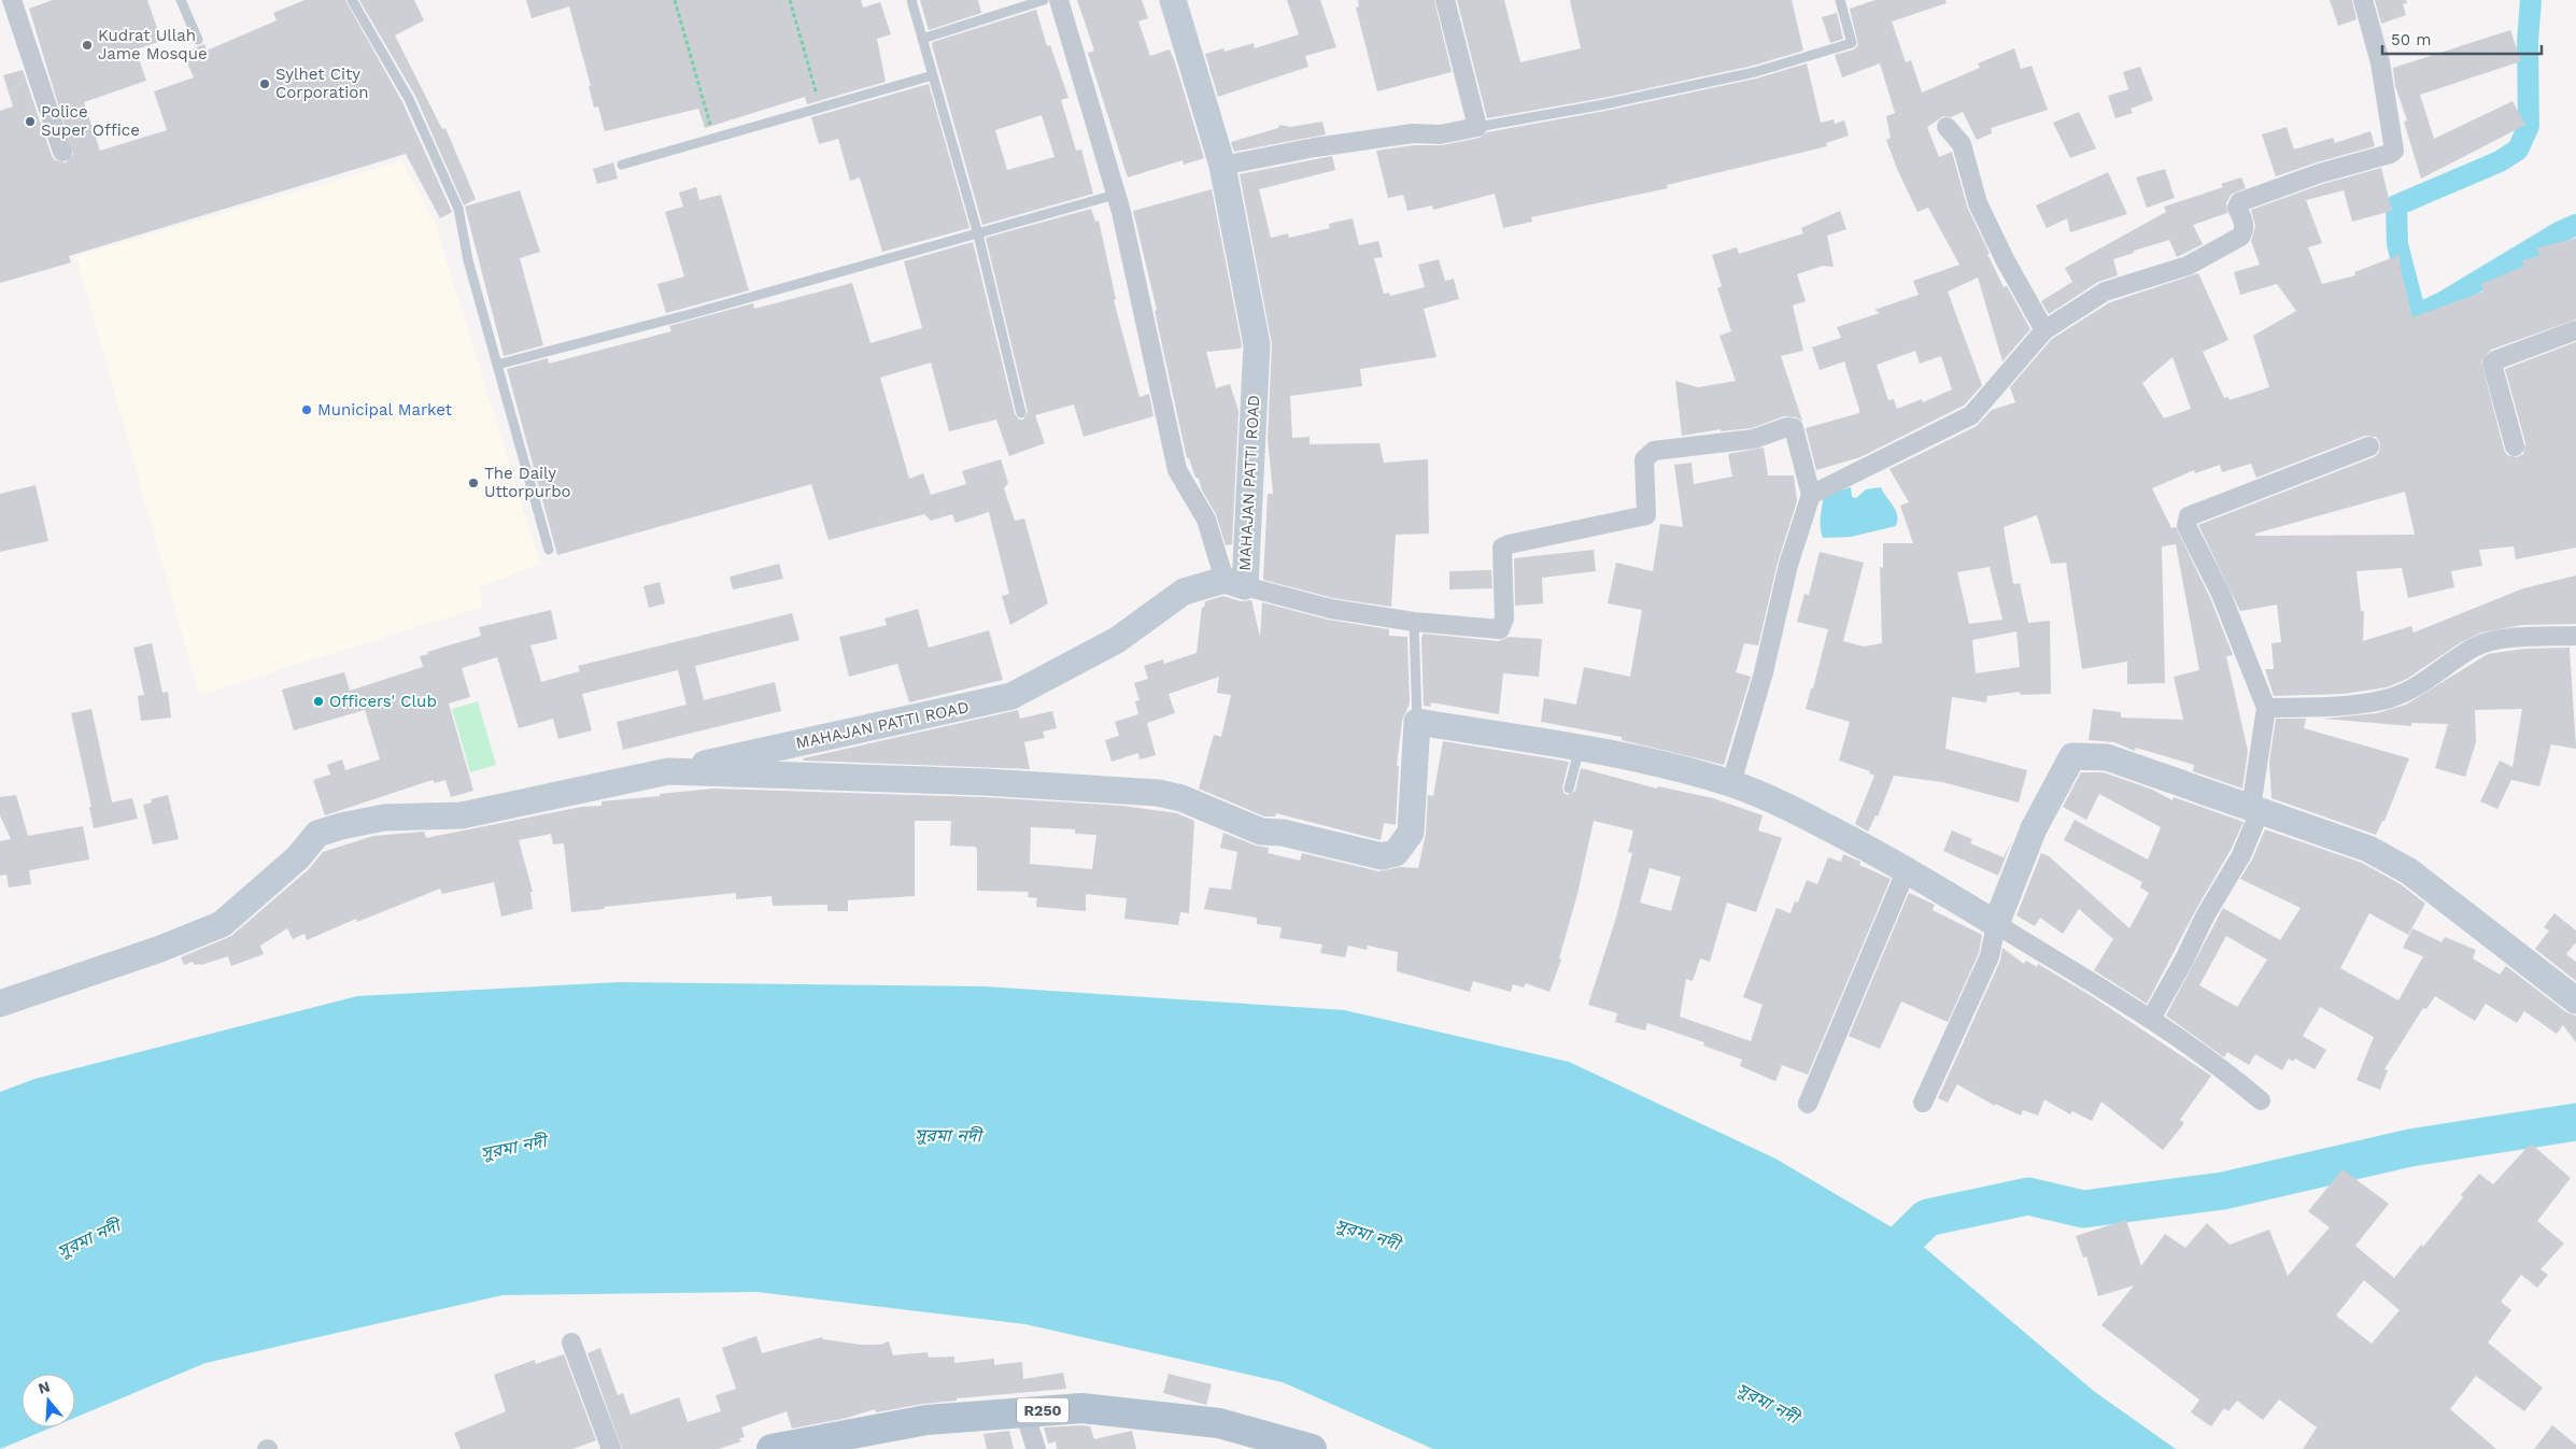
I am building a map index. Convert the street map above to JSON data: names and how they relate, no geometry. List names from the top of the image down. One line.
{"streets":{"main road":["R250"],"street":["MAHAJAN PATTI ROAD"]},"water":["সুরমা নদী"],"places":["Kudrat Ullah Jame Mosque","Sylhet City Corporation","Police Super Office","Municipal Market","The Daily Uttorpurbo","Officers' Club"],"scale_bar":"50 m","north":"top"}
